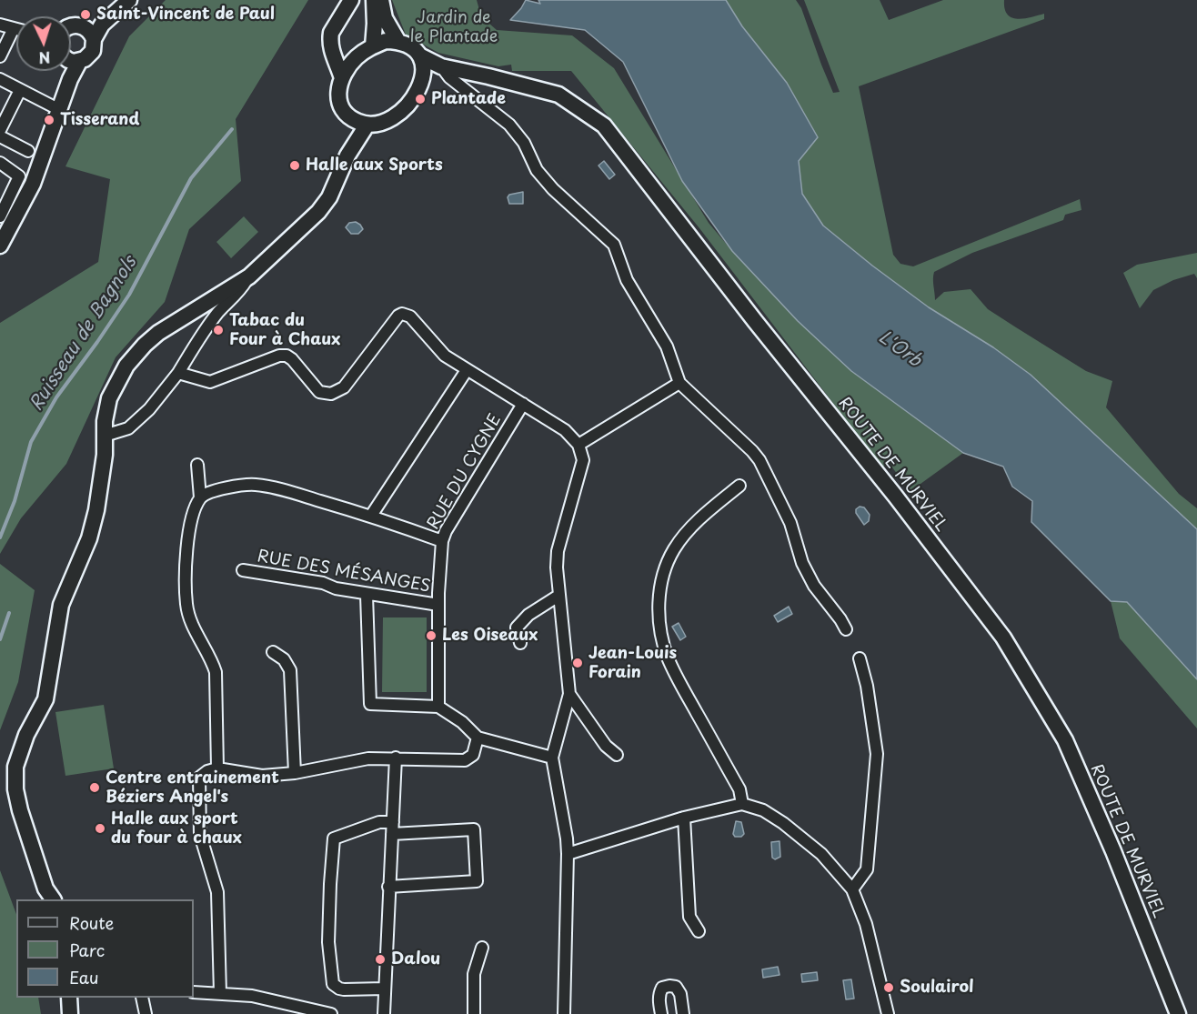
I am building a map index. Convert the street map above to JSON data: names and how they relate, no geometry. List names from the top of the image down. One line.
{"streets":{"main road":["ROUTE DE MURVIEL"],"street":["RUE DU CYGNE","RUE DES MÉSANGES"]},"crossings":[["RUE DU CYGNE","RUE DES MÉSANGES"]],"water":["Ruisseau de Bagnols","L'Orb"],"parks":["Jardin de le Plantade"],"places":["Saint-Vincent de Paul","Plantade","Tisserand","Halle aux Sports","Tabac du Four à Chaux","Les Oiseaux","Jean-Louis Forain","Centre entrainement Béziers Angel's","Halle aux sport du four à chaux","Dalou","Soulairol"],"legend":["Route","Parc","Eau"],"north":"bottom"}
